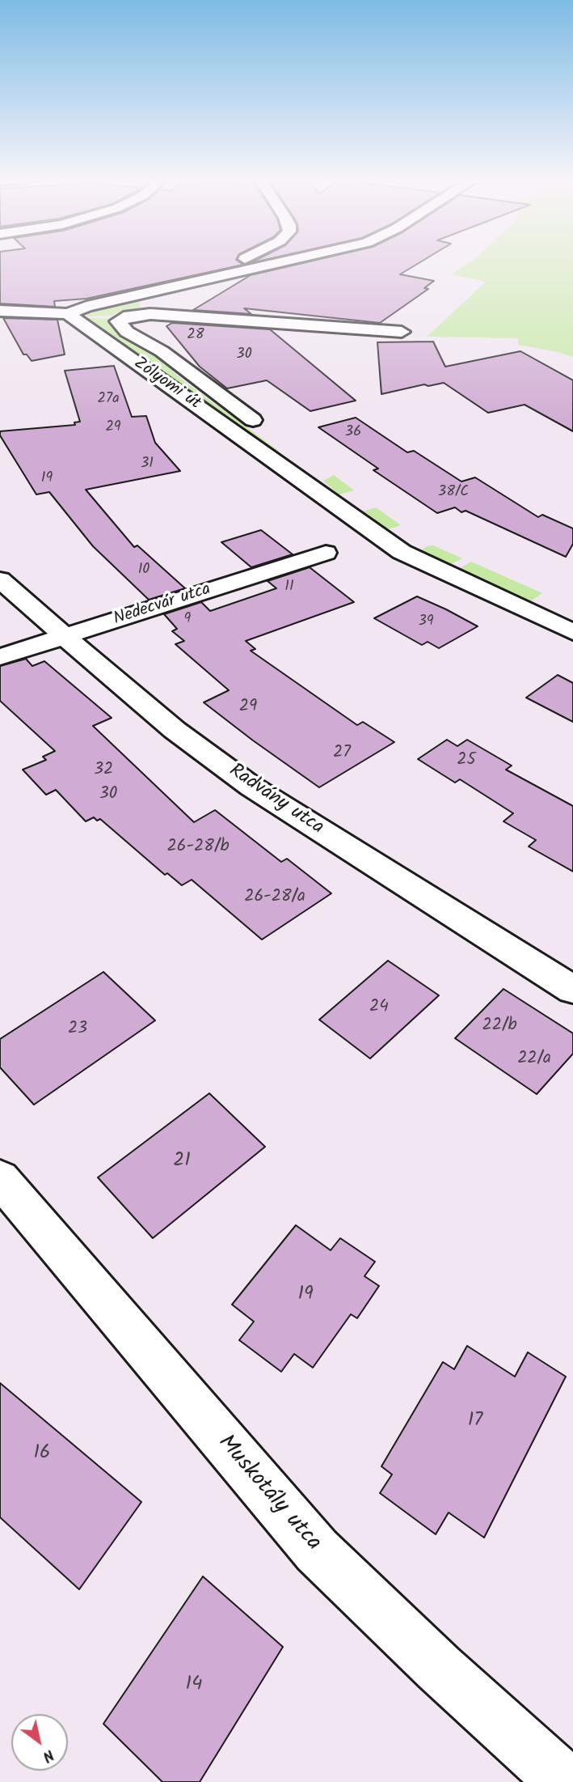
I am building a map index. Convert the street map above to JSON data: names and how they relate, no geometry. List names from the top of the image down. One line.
{"streets":{"street":["Zólyomi út","Nedecvár utca","Radvány utca","Muskotály utca"]},"crossings":[["Nedecvár utca","Radvány utca"]],"house_numbers":["28","30","27a","29","36","31","19","38/C","10","11","9","39","29","27","25","32","30","26-28/b","26-28/a","24","22/b","23","22/a","21","19","17","16","14"],"north":"bottom right"}
